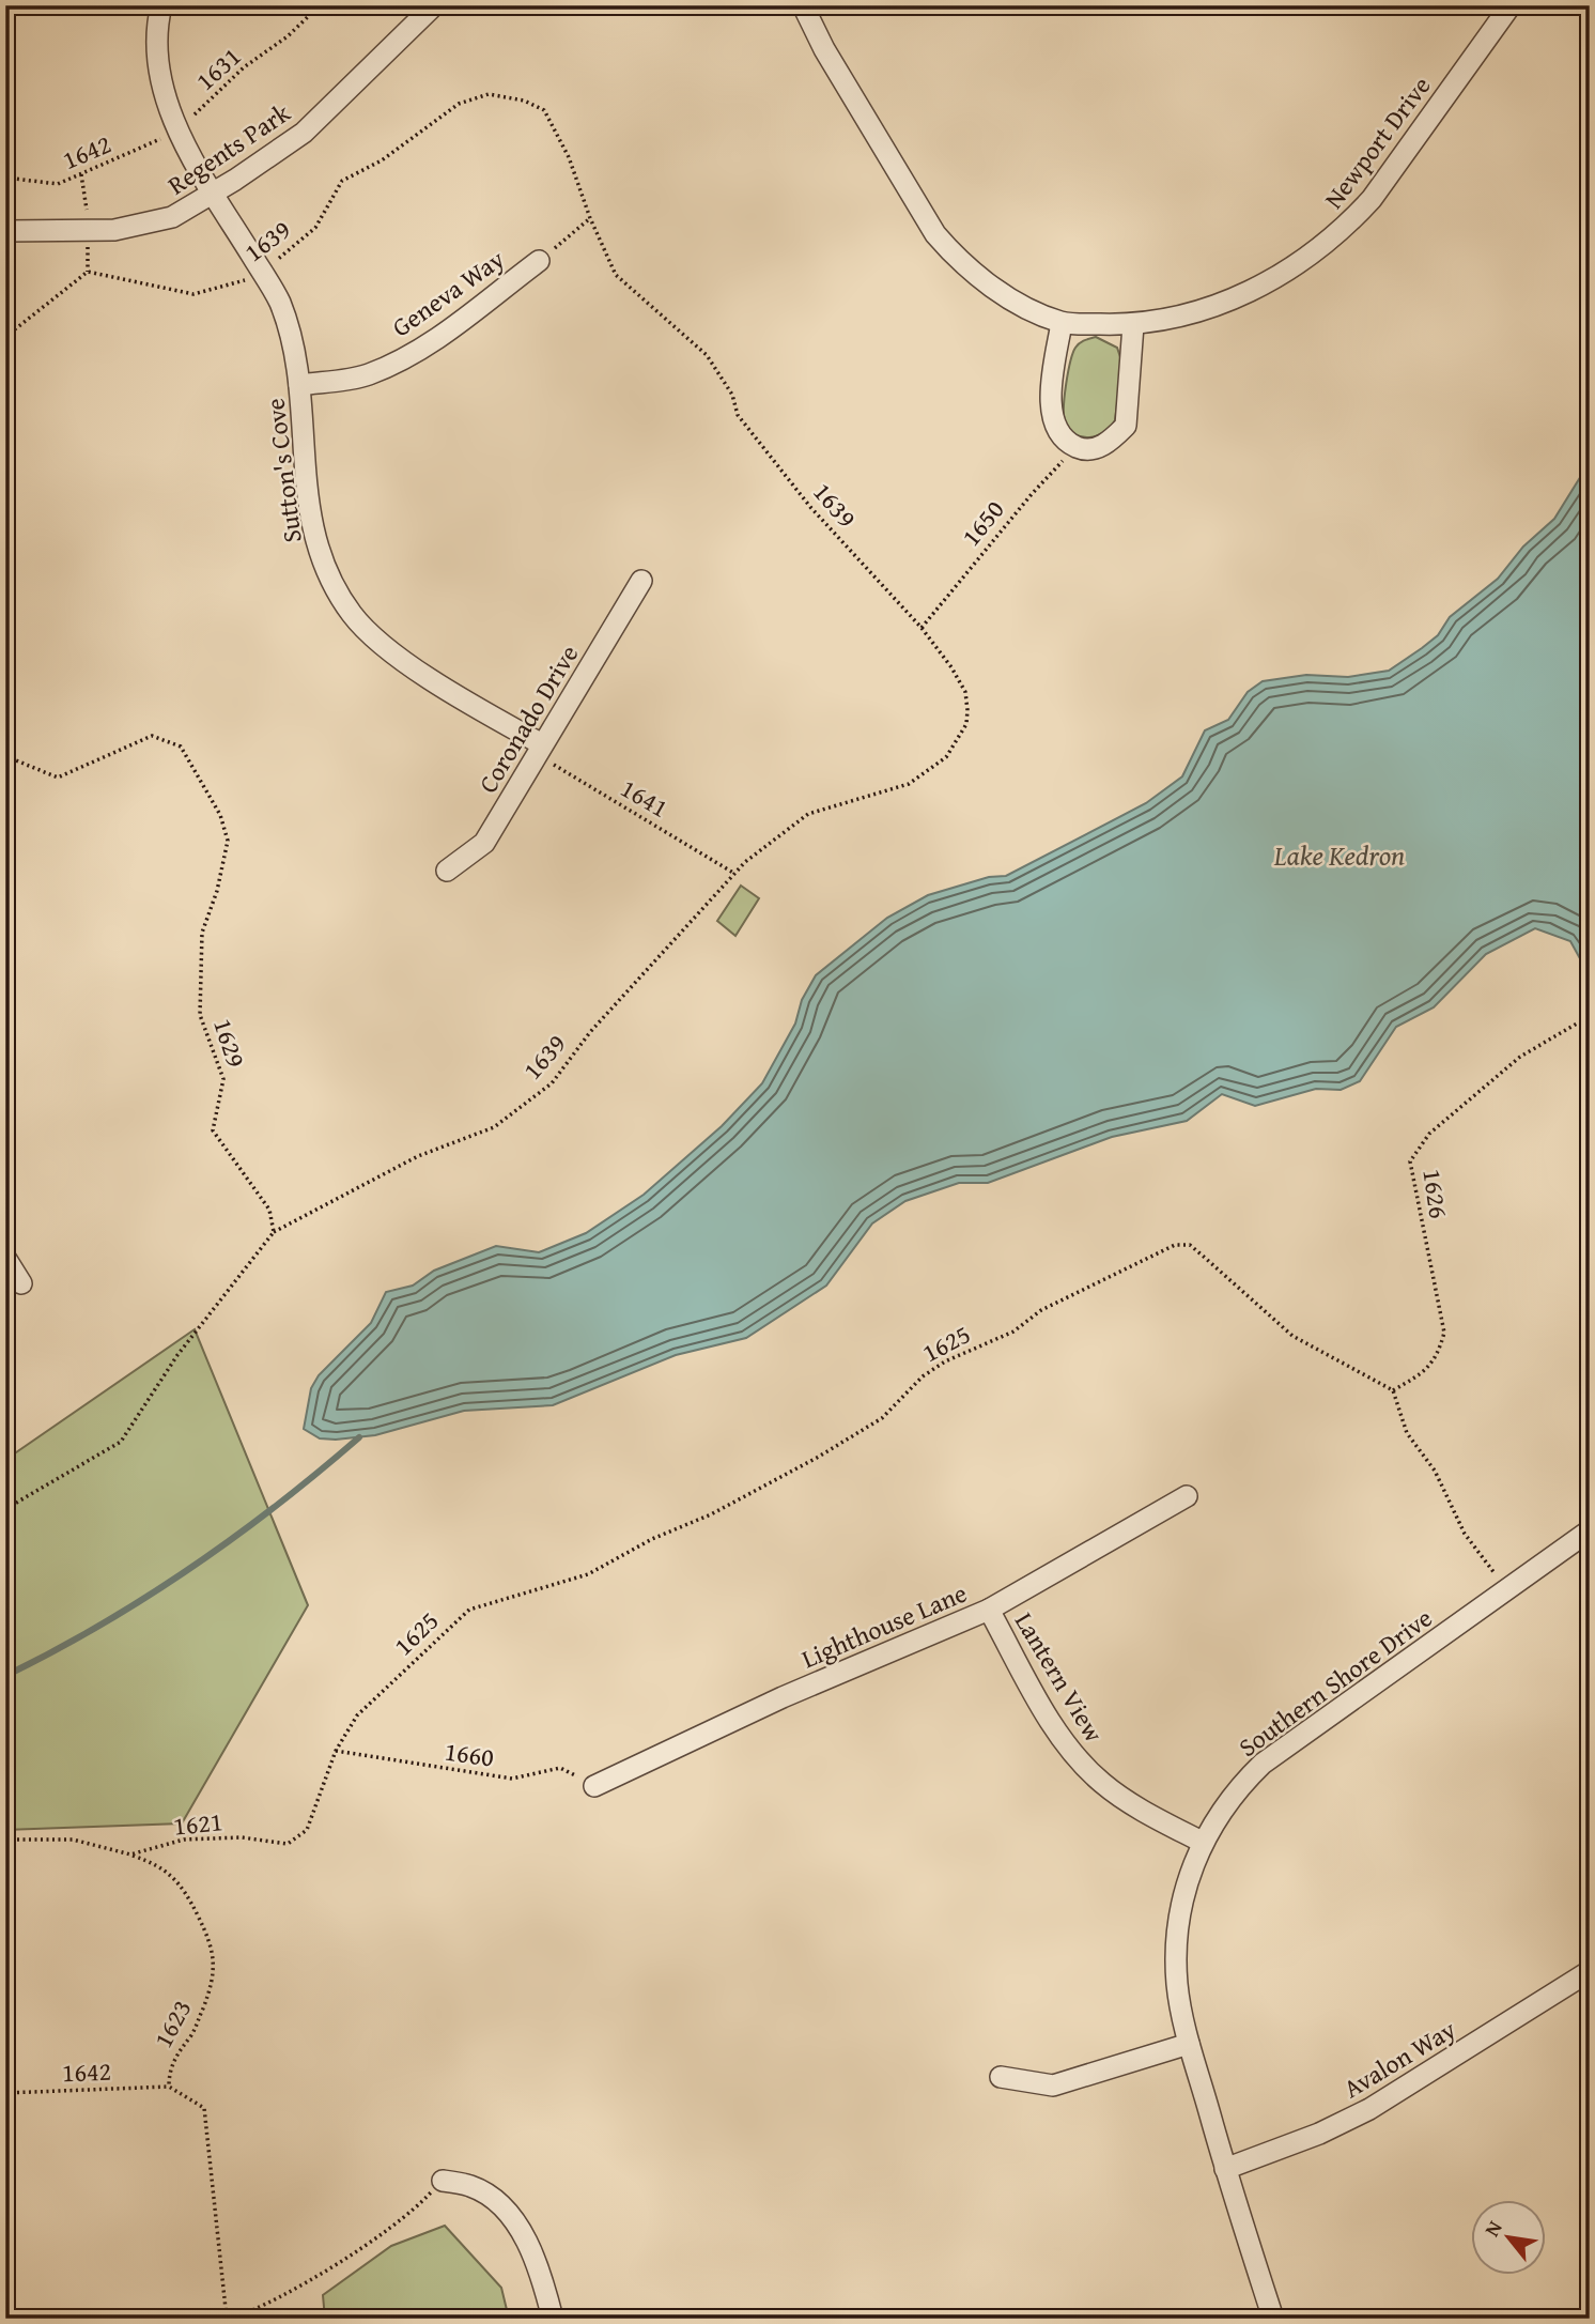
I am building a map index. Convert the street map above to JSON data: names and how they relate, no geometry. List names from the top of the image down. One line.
{"streets":{"street":["Newport Drive","Regents Park","Geneva Way","Sutton's Cove","Coronado Drive","Lighthouse Lane","Lantern View","Southern Shore Drive","Avalon Way"],"path":["1631","1642","1639","1650","1641","1629","1626","1625","1660","1621","1623"]},"crossings":[["1631","1642"],["1631","Sutton's Cove"],["Regents Park","Sutton's Cove"],["1642","Sutton's Cove"],["1642","1623"],["1639","Sutton's Cove"],["1639","1650"],["1639","1641"],["1639","1629"],["Geneva Way","Sutton's Cove"],["Sutton's Cove","Coronado Drive"],["Sutton's Cove","1641"],["Coronado Drive","1641"],["1626","1625"],["1625","1660"],["1625","1621"],["Lighthouse Lane","Lantern View"],["Lighthouse Lane","1660"],["Lantern View","Southern Shore Drive"],["Southern Shore Drive","Avalon Way"],["1660","1621"],["1621","1623"]],"water":["Lake Kedron"],"north":"top left"}
